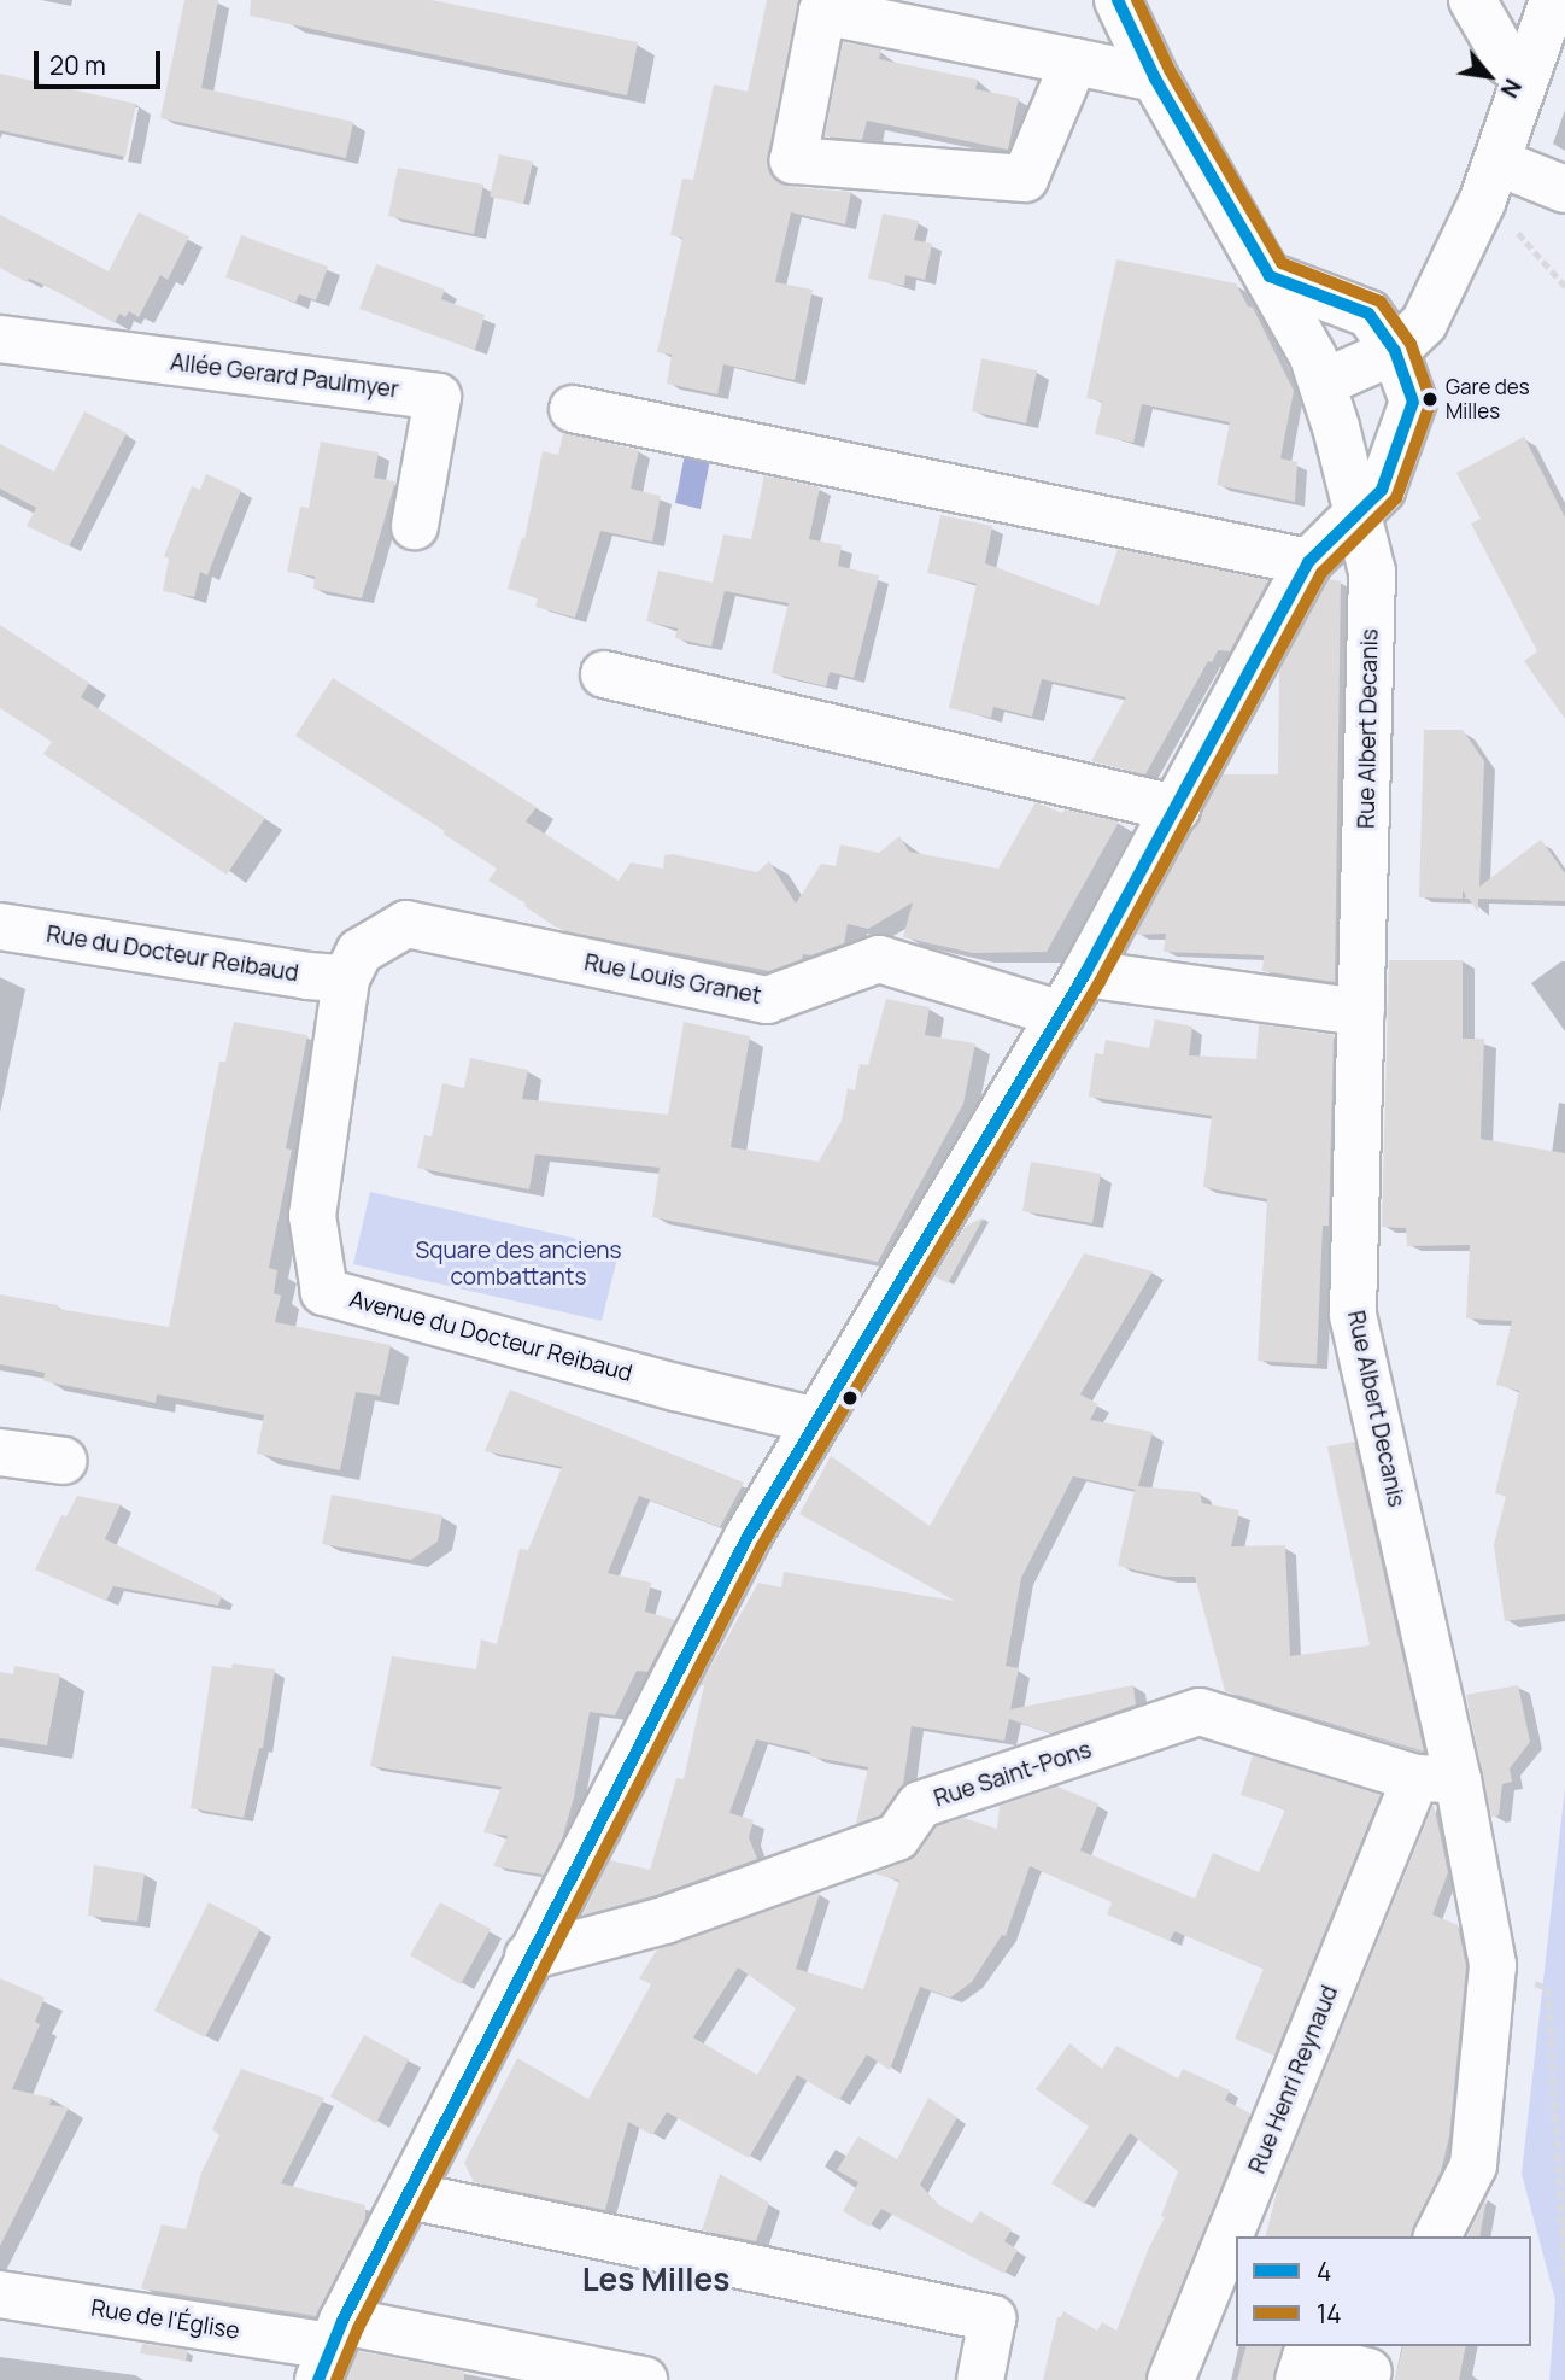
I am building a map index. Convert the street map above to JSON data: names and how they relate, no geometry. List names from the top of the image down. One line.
{"streets":{"street":["Allée Gerard Paulmyer","Rue Albert Decanis","Rue du Docteur Reibaud","Rue Louis Granet","Avenue du Docteur Reibaud","Rue Saint-Pons","Rue Henri Reynaud","Rue de l'Église"]},"crossings":[["Rue Albert Decanis","Rue Saint-Pons"],["Rue Albert Decanis","Rue Henri Reynaud"],["Rue du Docteur Reibaud","Rue Louis Granet"],["Rue du Docteur Reibaud","Avenue du Docteur Reibaud"],["Rue Louis Granet","Avenue du Docteur Reibaud"],["Rue Saint-Pons","Rue Henri Reynaud"]],"districts":["Les Milles"],"parks":["Square des anciens combattants"],"places":["Gare des Milles"],"lines":["transit line 4","transit line 14"],"legend":["4","14"],"scale_bar":"20 m","north":"bottom right"}
